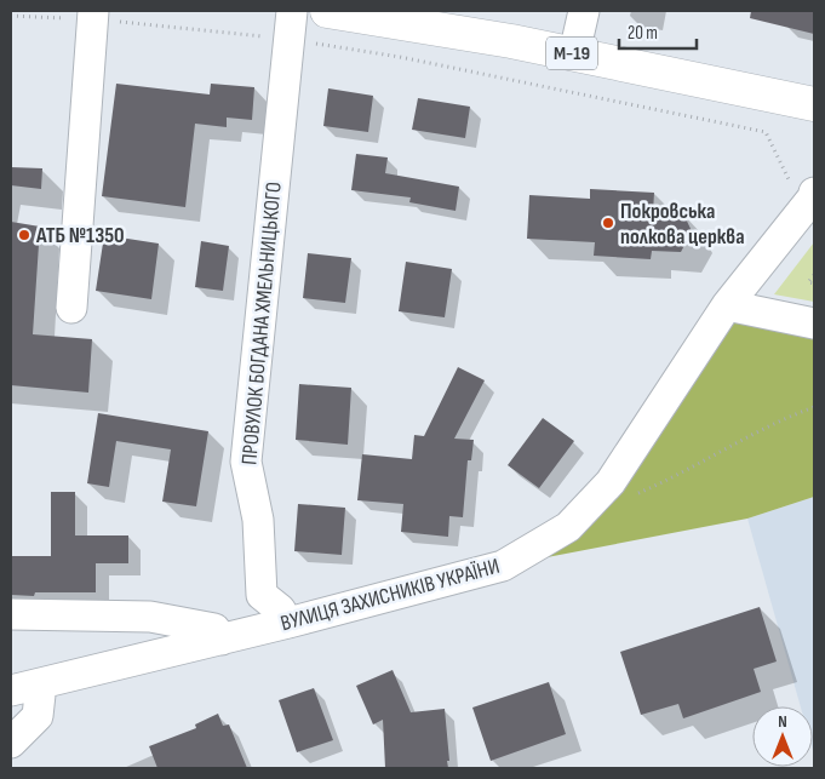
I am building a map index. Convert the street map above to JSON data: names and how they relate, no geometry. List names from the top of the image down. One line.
{"streets":{"highway":["М-19"],"street":["ПРОВУЛОК БОГДАНА ХМЕЛЬНИЦЬКОГО","ВУЛИЦЯ ЗАХИСНИКІВ УКРАЇНИ"]},"crossings":[["ПРОВУЛОК БОГДАНА ХМЕЛЬНИЦЬКОГО","ВУЛИЦЯ ЗАХИСНИКІВ УКРАЇНИ"]],"places":["Покровська полкова церква","АТБ №1350"],"scale_bar":"20 m","north":"top"}
